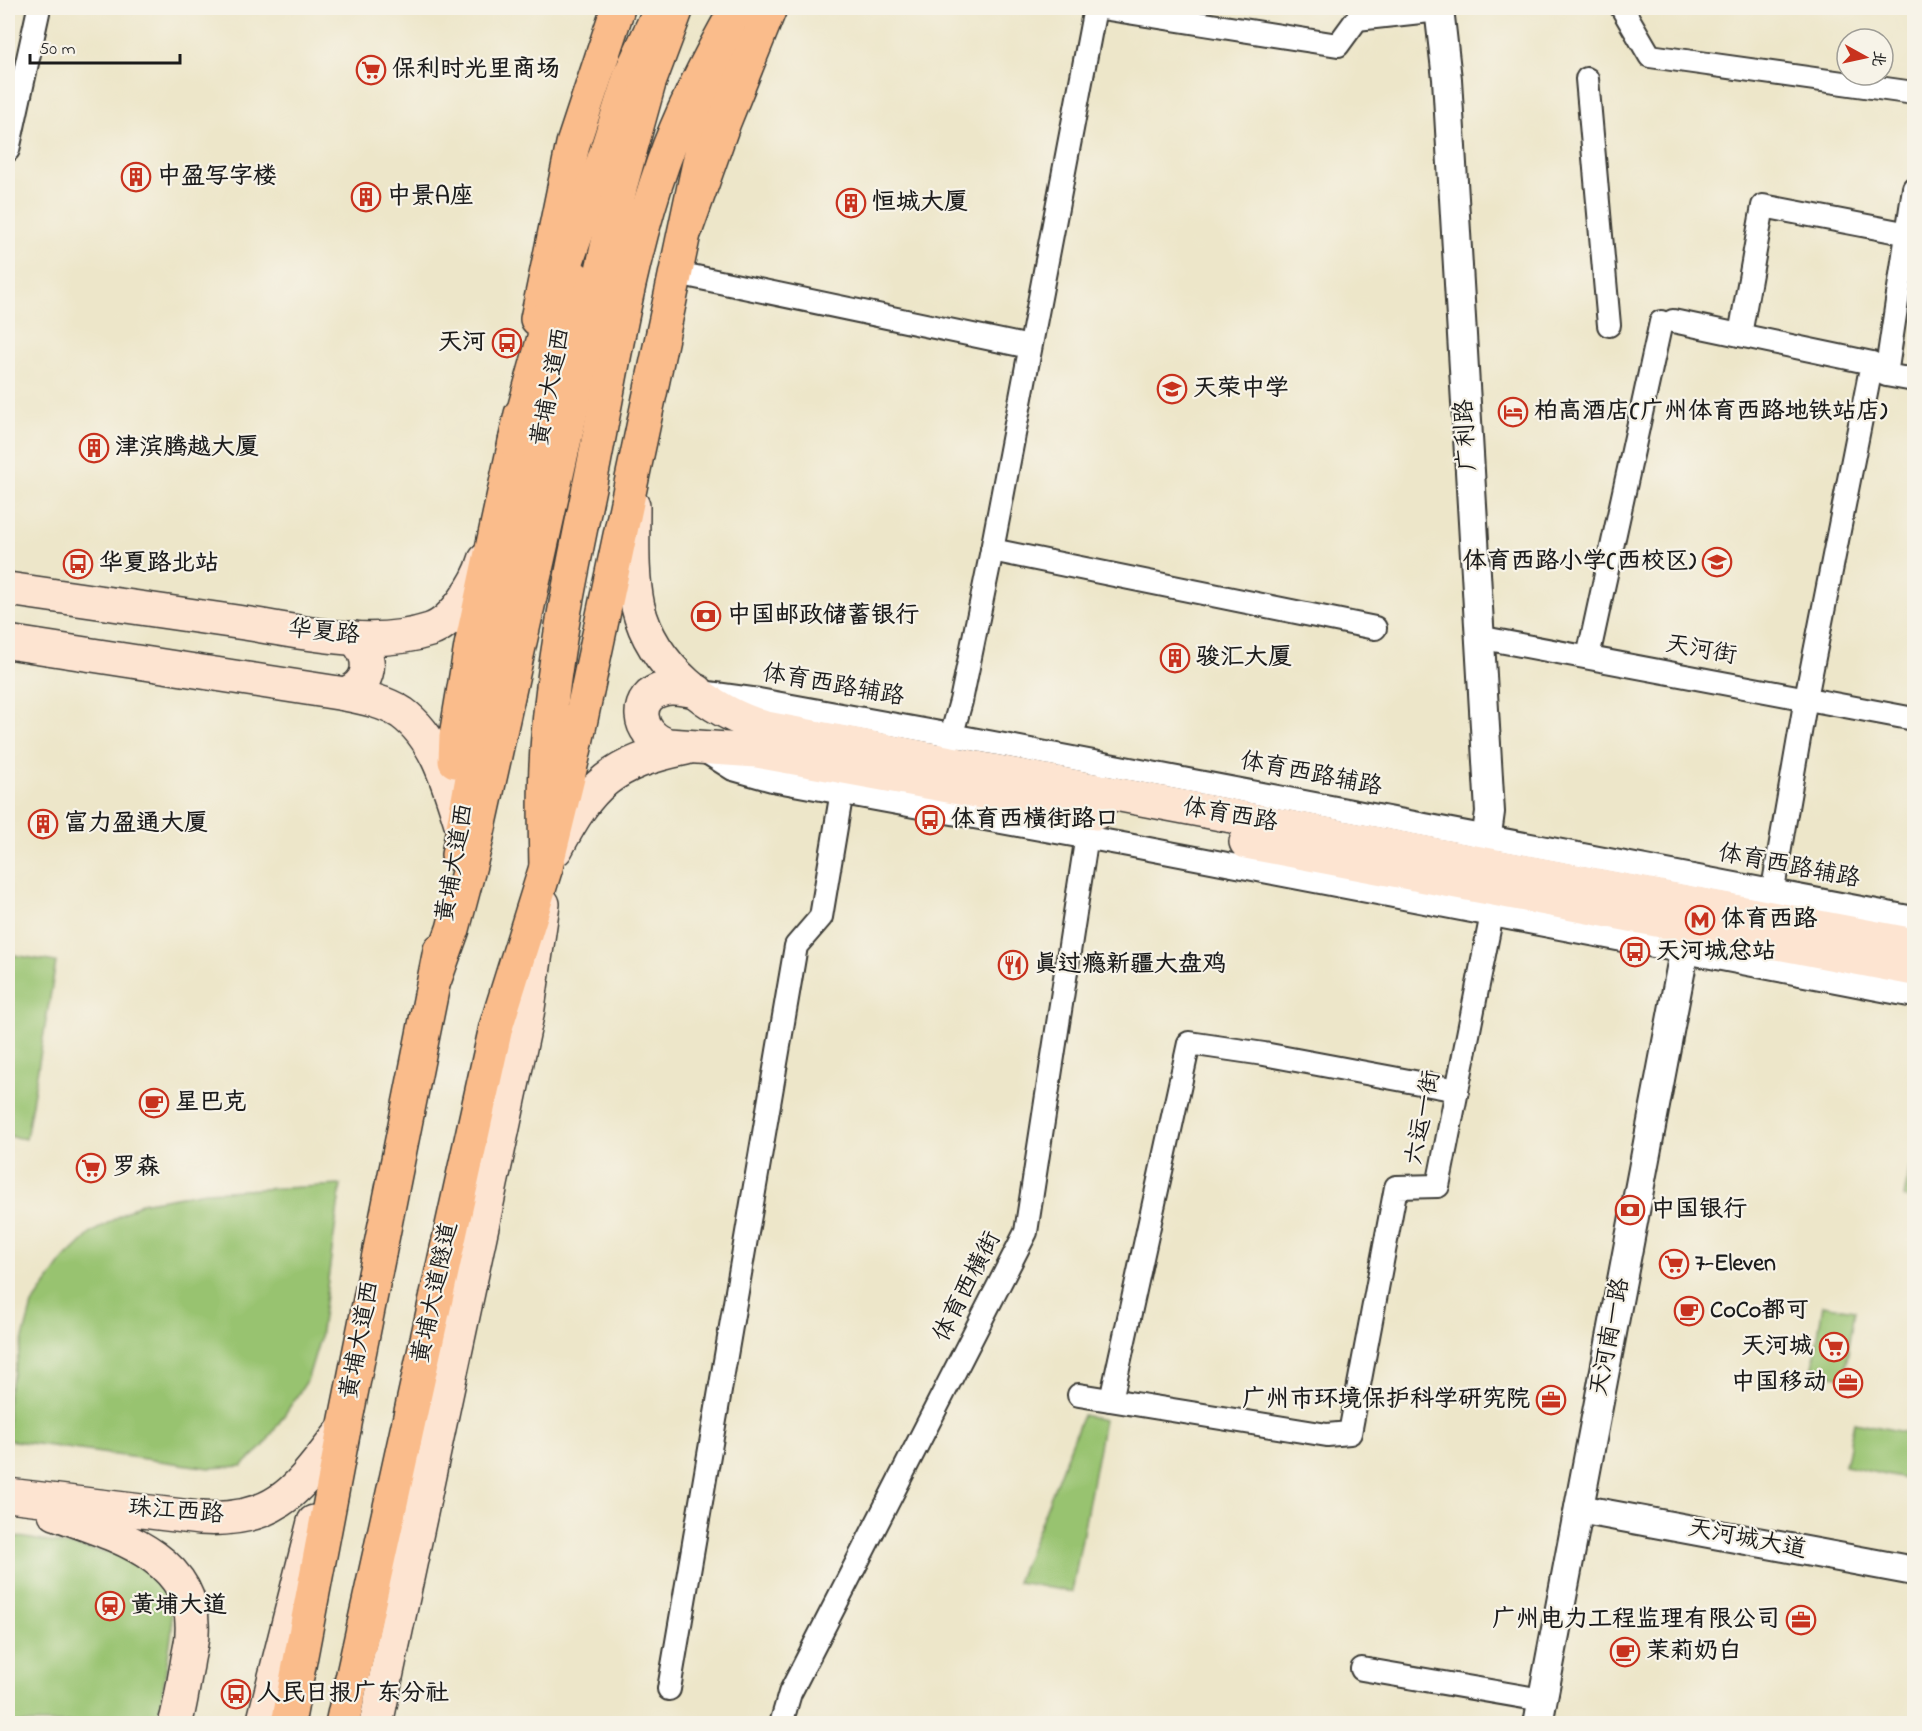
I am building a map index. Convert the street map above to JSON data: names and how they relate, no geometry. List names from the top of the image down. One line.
{"streets":{"main road":["黄埔大道西","华夏路","体育西路","黄埔大道隧道","珠江西路"],"street":["广利路","天河街","体育西路辅路","六运一街","体育西横街","天河南一路","天河城大道"]},"crossings":[["黄埔大道西","珠江西路"],["广利路","天河街"],["广利路","体育西路"],["广利路","六运一街"],["体育西路辅路","体育西路"],["体育西路","六运一街"],["体育西路","体育西横街"],["体育西路","天河南一路"],["天河南一路","天河城大道"]],"places":{"supermarket":["保利时光里商场","罗森","7-Eleven","天河城"],"building":["中盈写字楼","中景A座","恒城大厦","津滨腾越大厦","骏汇大厦","富力盈通大厦"],"bus stop":["天河","华夏路北站","体育西横街路口","天河城总站","人民日报广东分社"],"school or university":["天荣中学","体育西路小学(西校区)"],"hotel":["柏高酒店(广州体育西路地铁站店)"],"bank":["中国邮政储蓄银行","中国银行"],"metro station":["体育西路"],"restaurant":["真过瘾新疆大盘鸡"],"cafe":["星巴克","CoCo都可","茉莉奶白"],"office":["中国移动","广州市环境保护科学研究院","广州电力工程监理有限公司"],"station":["黄埔大道"]},"scale_bar":"50 m","north":"right"}
